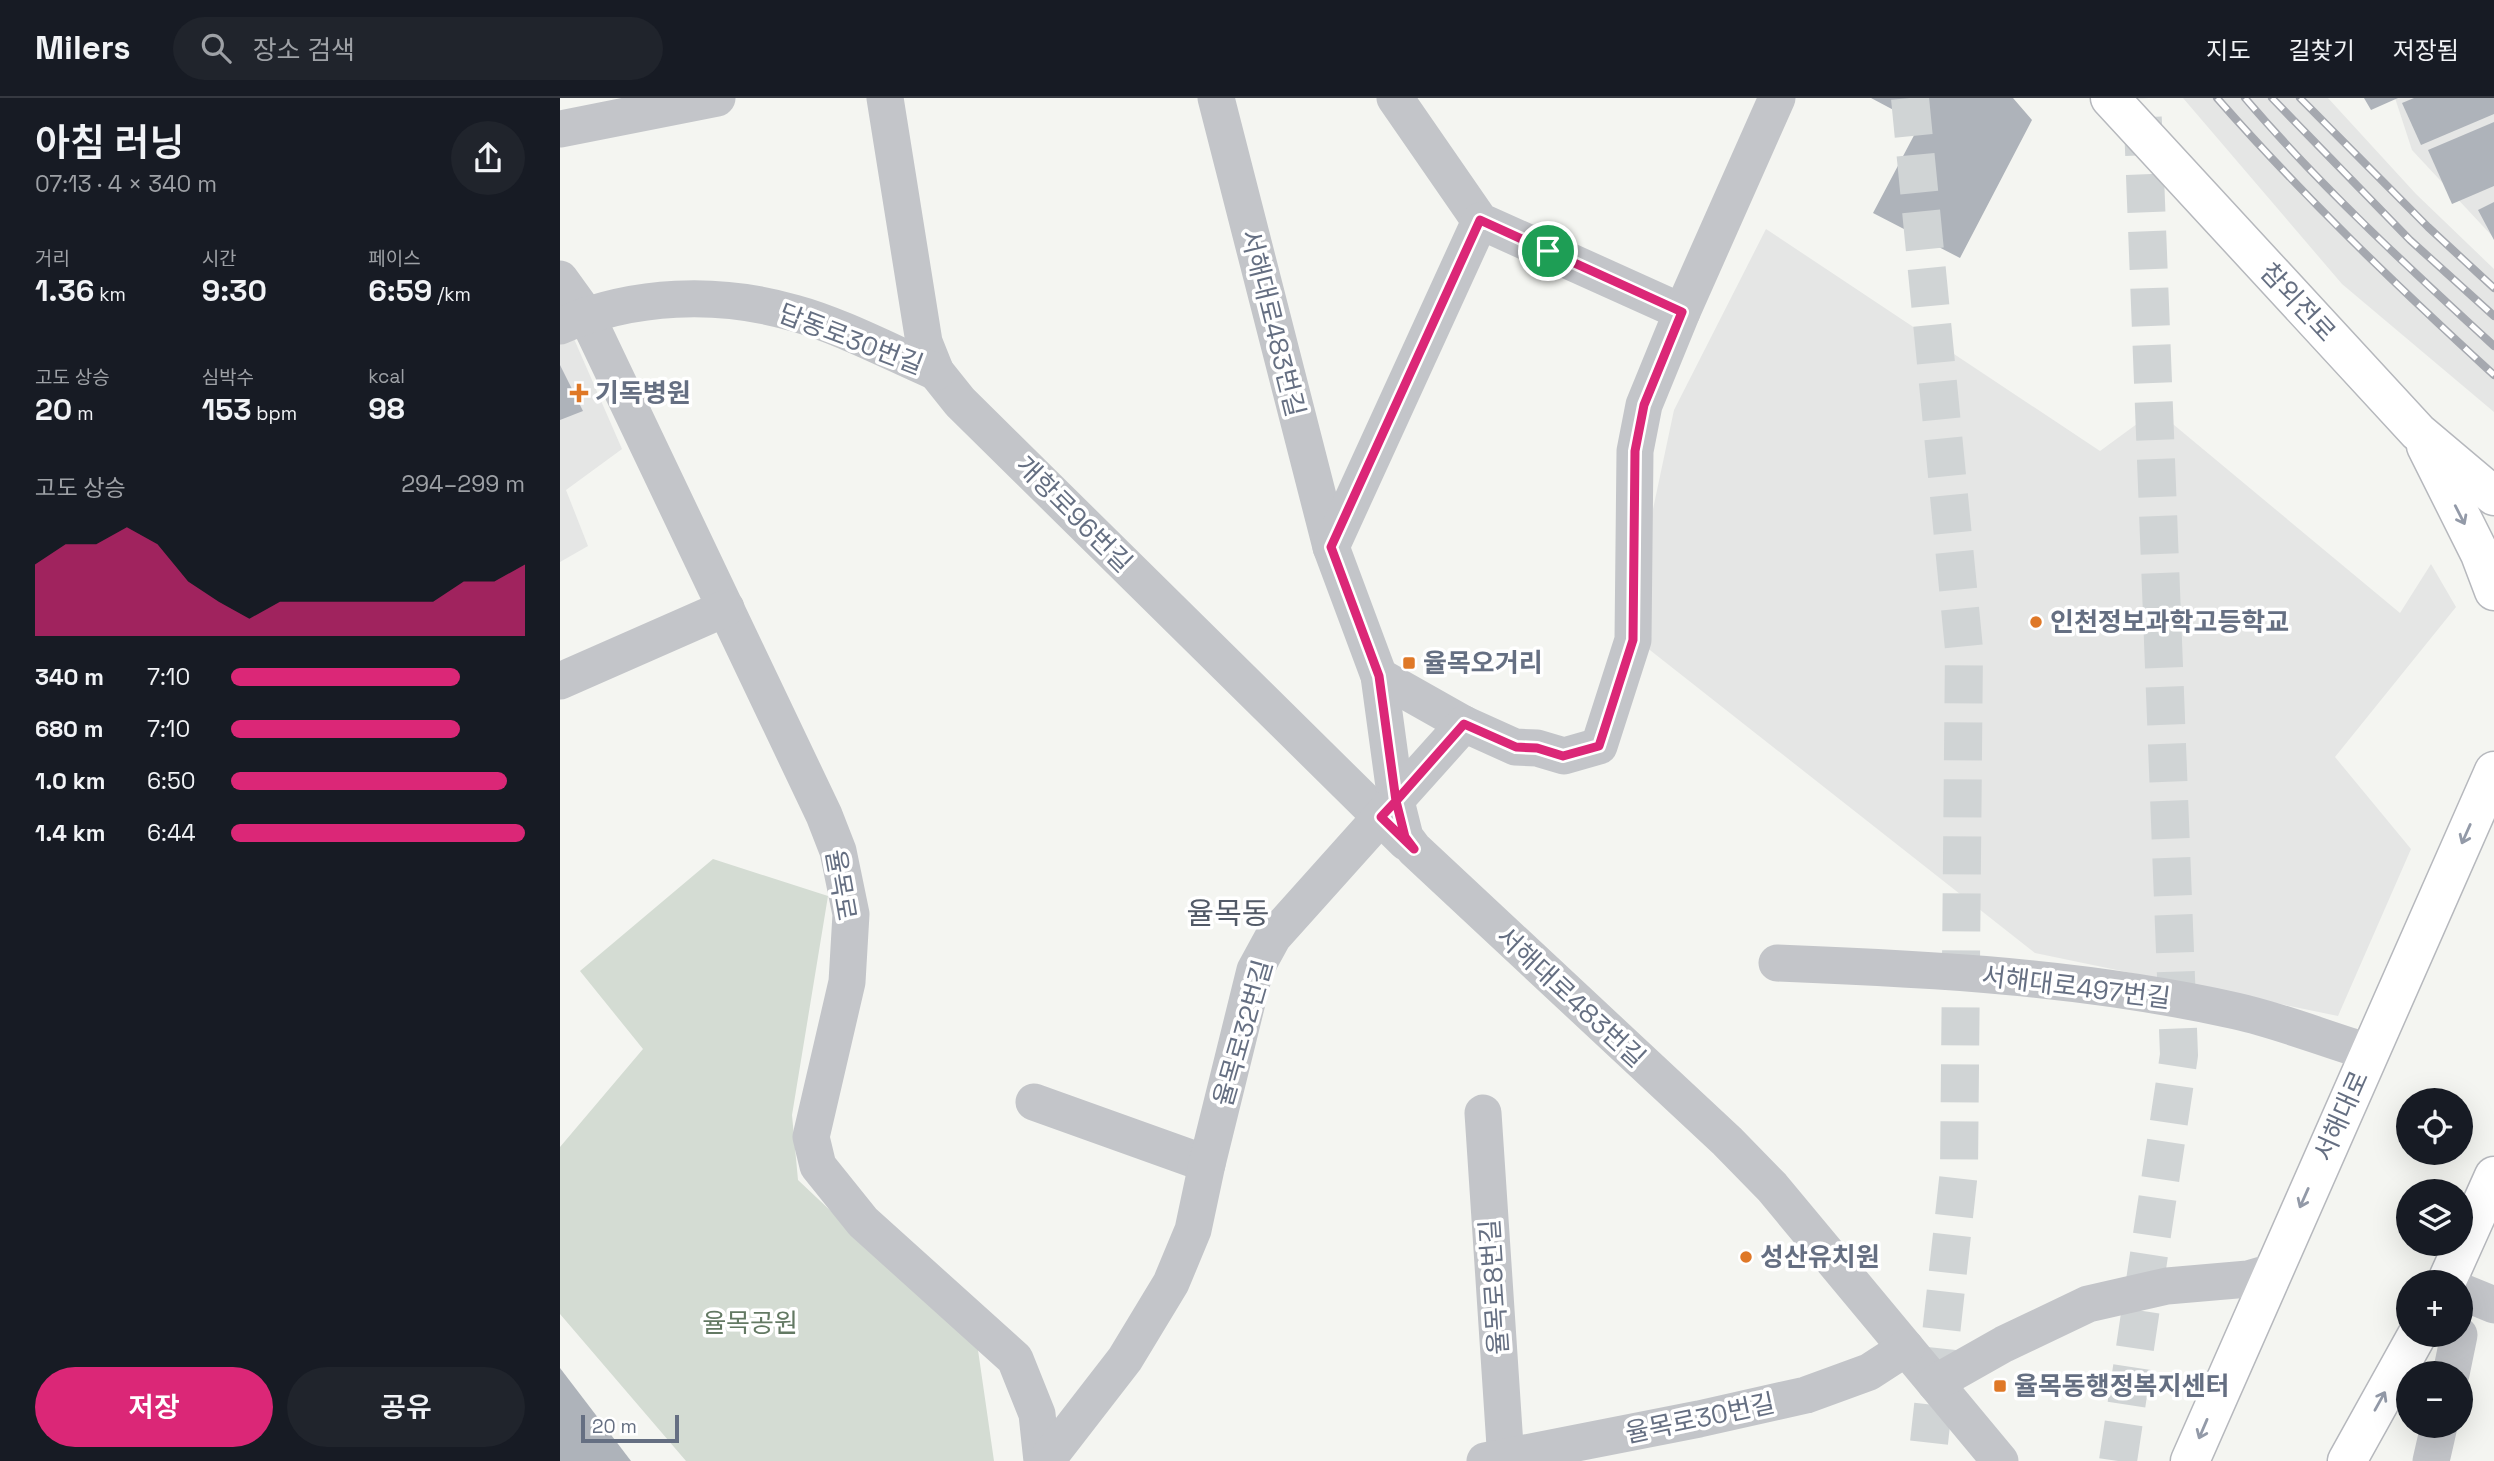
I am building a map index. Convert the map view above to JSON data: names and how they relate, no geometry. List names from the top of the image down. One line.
{"streets":{"main road":["참외전로","서해대로"],"street":["서해대로483번길","답동로30번길","개항로96번길","율목로","서해대로497번길","율목로32번길","율목로8번길","율목로30번길"]},"crossings":[["서해대로483번길","개항로96번길"],["서해대로483번길","율목로32번길"],["서해대로483번길","율목로30번길"],["답동로30번길","개항로96번길"],["답동로30번길","율목로"],["개항로96번길","율목로32번길"],["율목로","율목로32번길"],["서해대로497번길","서해대로"],["율목로8번길","율목로30번길"]],"districts":["율목동"],"parks":["율목공원"],"places":{"health":["기독병원"],"other":["인천정보과학고등학교","성산유치원"],"transit":["율목오거리","율목동행정복지센터"]},"scale_bar":"20 m","page":{"header":"Milers","search":"장소 검색","nav":["지도","길찾기","저장됨"],"heading":["아침 러닝","07:13 · 4 × 340 m"],"stats":[["거리","1.36 km"],["시간","9:30"],["페이스","6:59 /km"],["고도 상승","20 m"],["심박수","153 bpm"],["kcal","98"]],"chart":["고도 상승","294–299 m"],"list":[{"name":"340 m","note":"7:10"},{"name":"680 m","note":"7:10"},{"name":"1.0 km","note":"6:50"},{"name":"1.4 km","note":"6:44"}],"map_buttons":["+","−"],"buttons":["저장","공유"],"scale":"20 m"}}
